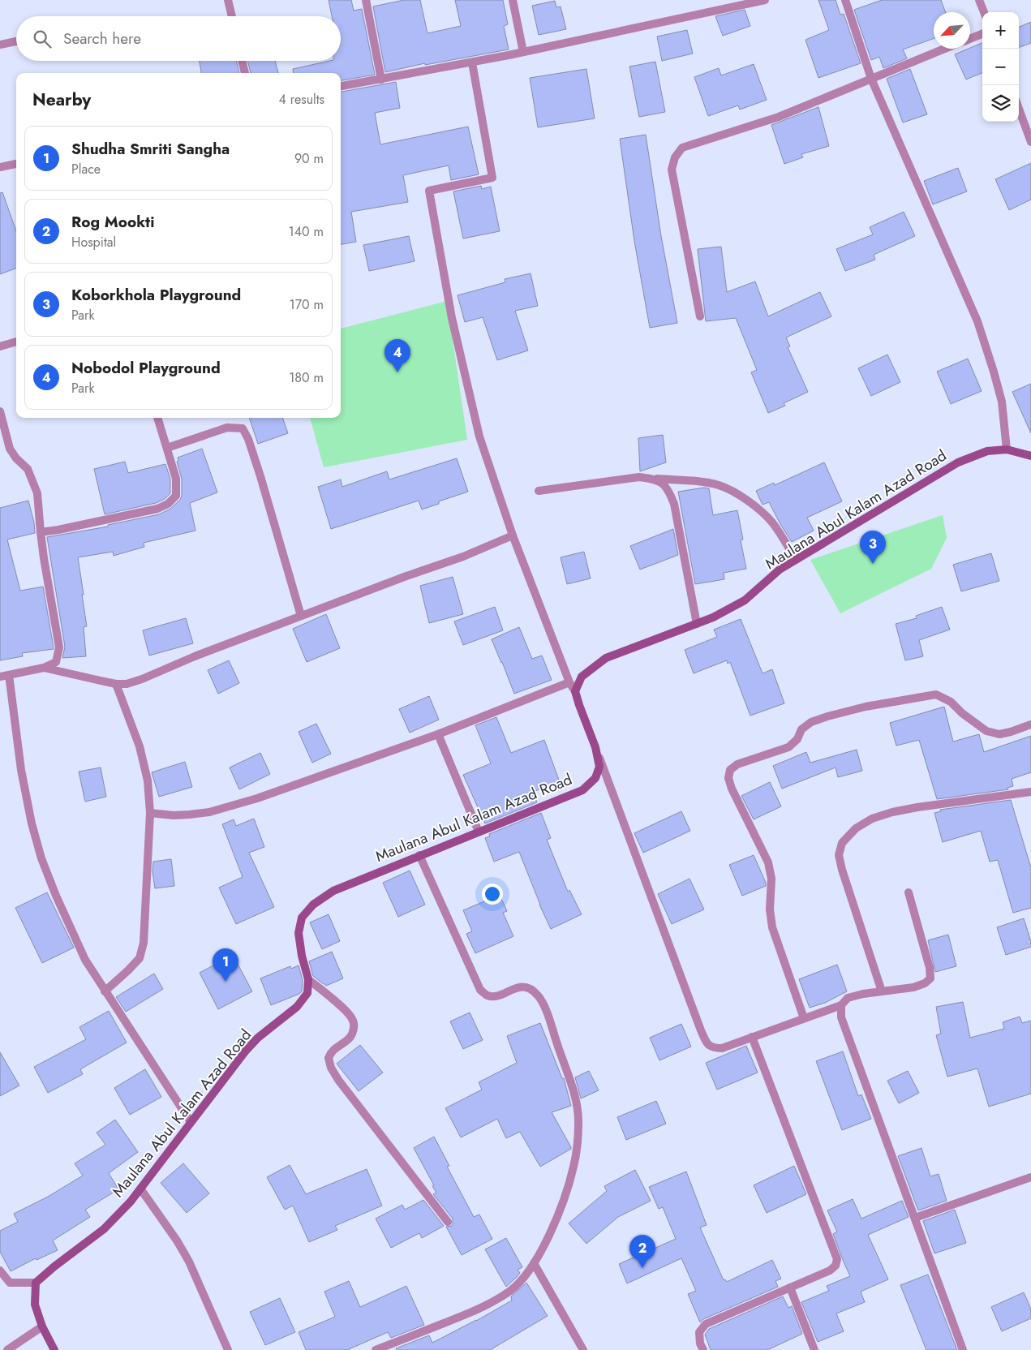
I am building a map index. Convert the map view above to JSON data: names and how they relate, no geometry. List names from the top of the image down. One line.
{"streets":{"street":["Maulana Abul Kalam Azad Road"]},"north":"bottom left","page":{"map_buttons":["+","−"],"search":"Search here","heading":["Nearby","4 results"],"list":[{"mark":"1","name":"Shudha Smriti Sangha","note":"Place","value":"90 m"},{"mark":"2","name":"Rog Mookti","note":"Hospital","value":"140 m"},{"mark":"3","name":"Koborkhola Playground","note":"Park","value":"170 m"},{"mark":"4","name":"Nobodol Playground","note":"Park","value":"180 m"}],"pins":["4","3","1","2"]}}
